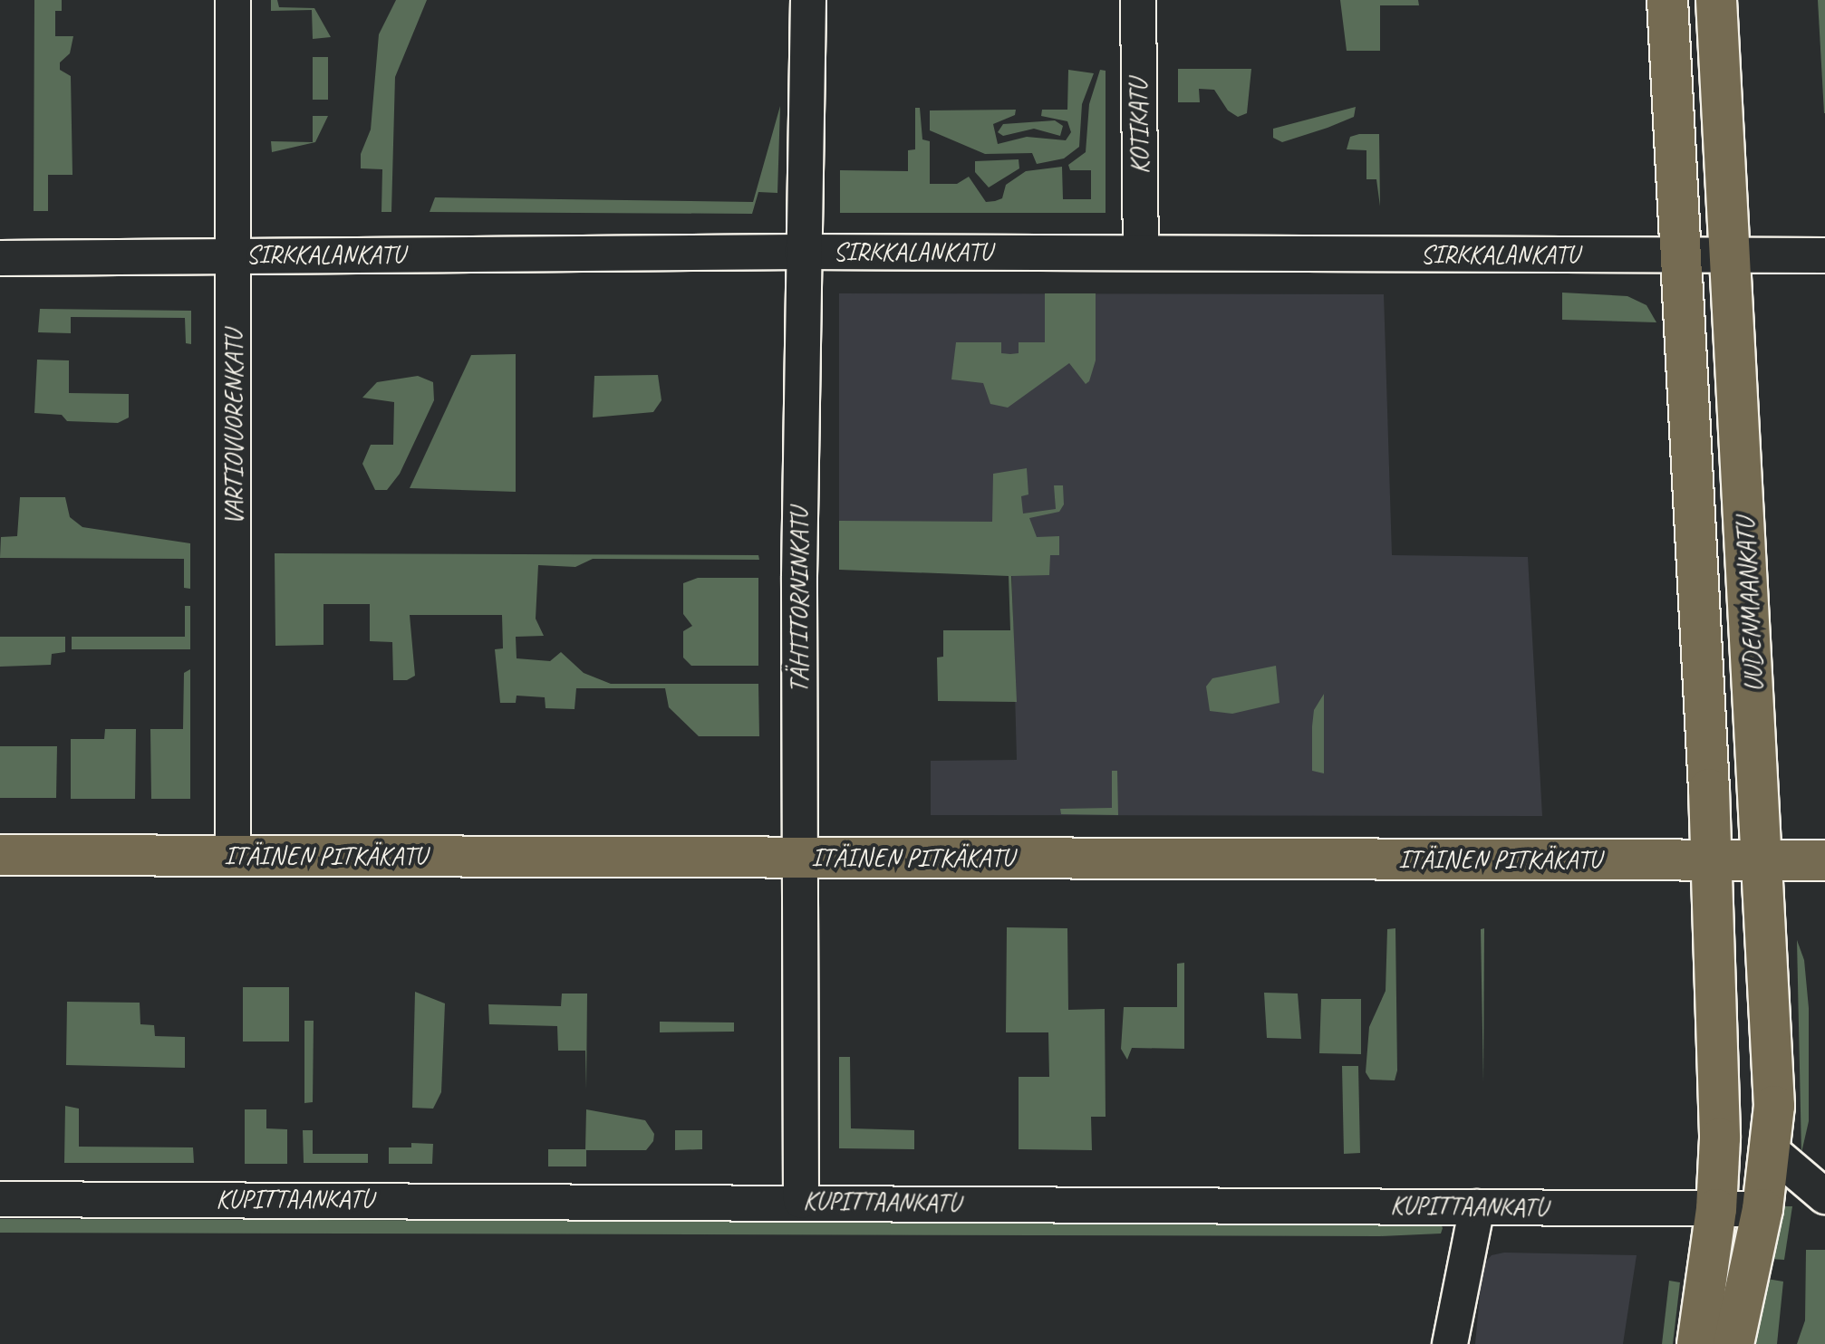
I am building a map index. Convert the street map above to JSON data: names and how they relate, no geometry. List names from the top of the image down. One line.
{"streets":{"main road":["UUDENMAANKATU","ITÄINEN PITKÄKATU"],"street":["KOTIKATU","SIRKKALANKATU","VARTIOVUORENKATU","TÄHTITORNINKATU","KUPITTAANKATU"]},"crossings":[["KOTIKATU","SIRKKALANKATU"],["SIRKKALANKATU","VARTIOVUORENKATU"],["SIRKKALANKATU","TÄHTITORNINKATU"],["SIRKKALANKATU","UUDENMAANKATU"],["VARTIOVUORENKATU","ITÄINEN PITKÄKATU"],["TÄHTITORNINKATU","ITÄINEN PITKÄKATU"],["TÄHTITORNINKATU","KUPITTAANKATU"],["UUDENMAANKATU","ITÄINEN PITKÄKATU"],["UUDENMAANKATU","KUPITTAANKATU"]]}
